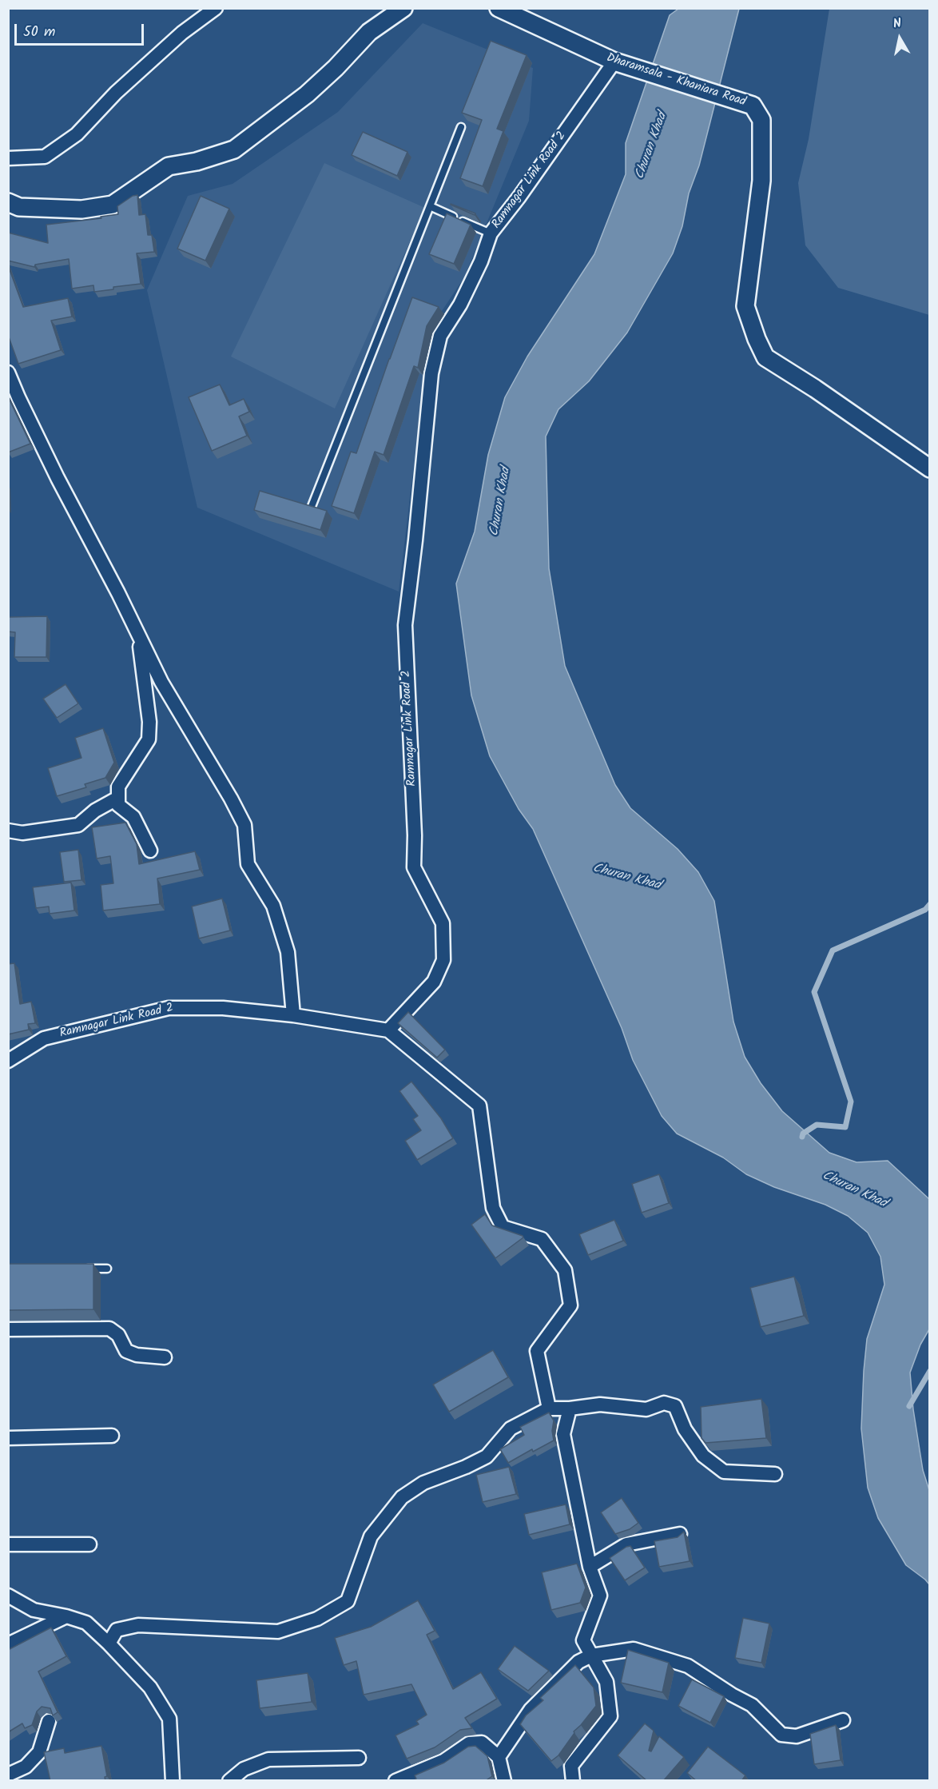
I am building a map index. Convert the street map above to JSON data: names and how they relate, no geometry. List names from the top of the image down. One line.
{"streets":{"street":["Dharamsala - Khaniara Road","Ramnagar Link Road 2"]},"crossings":[["Dharamsala - Khaniara Road","Ramnagar Link Road 2"]],"water":["Churan Khad"],"scale_bar":"50 m","north":"top"}
